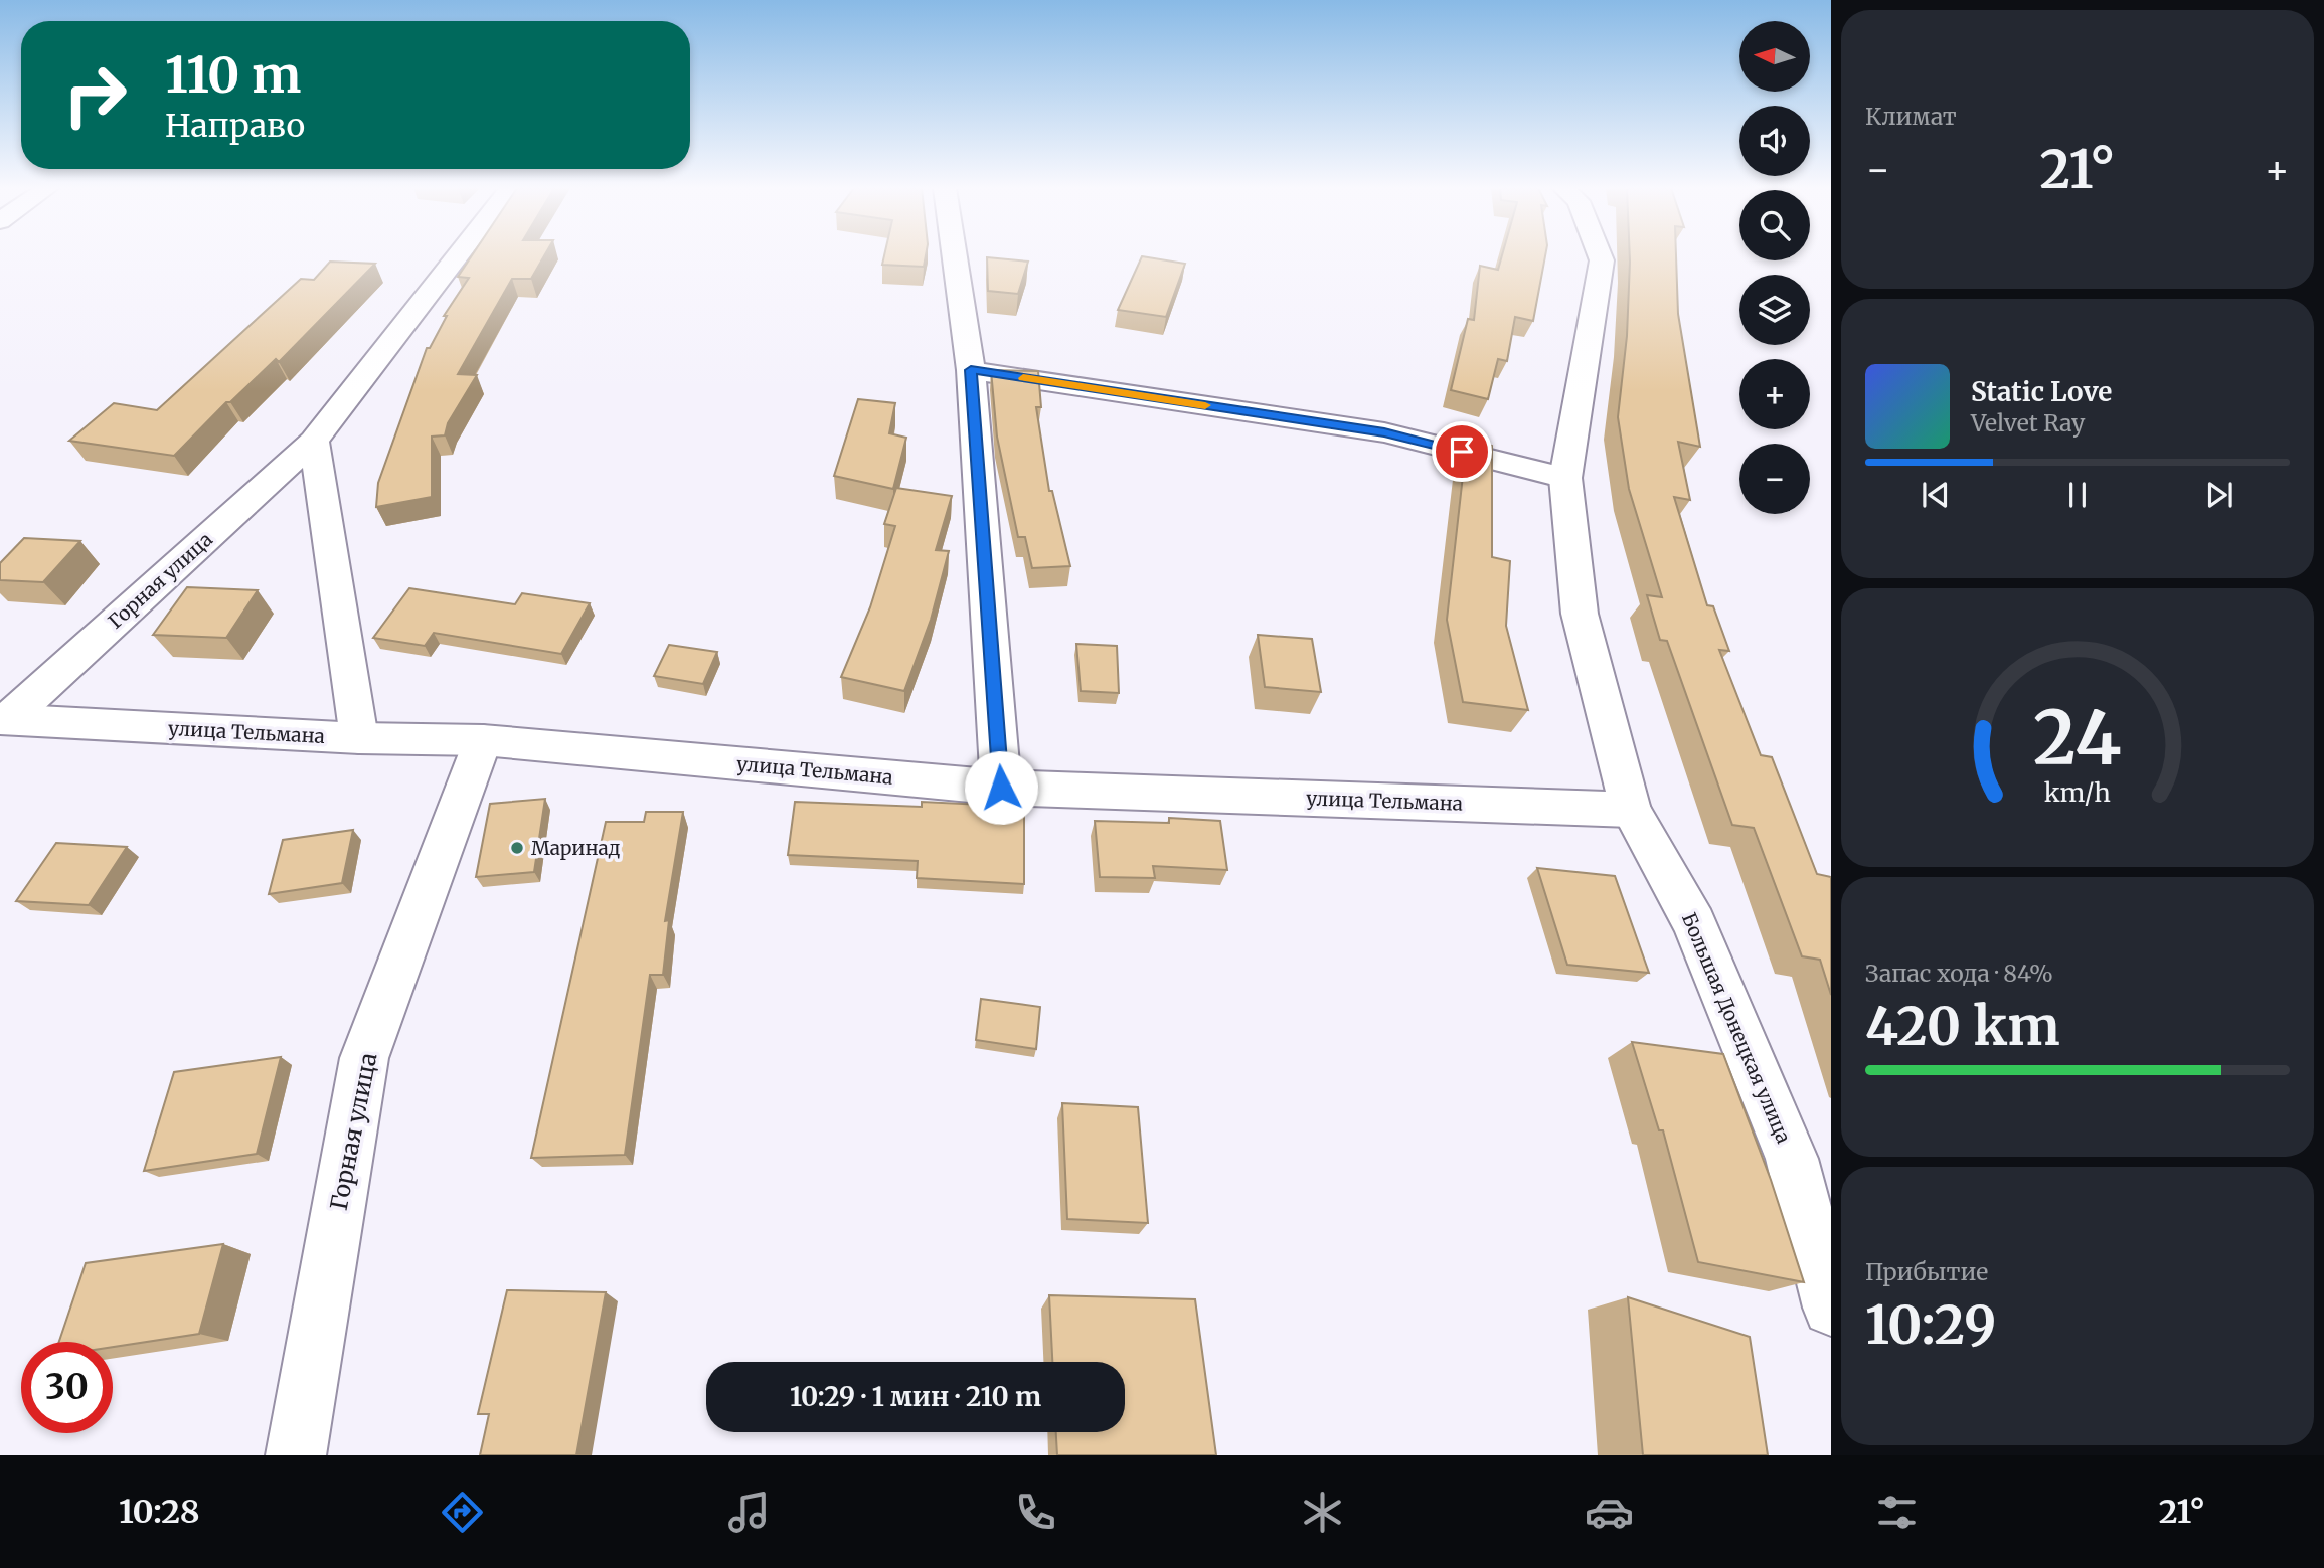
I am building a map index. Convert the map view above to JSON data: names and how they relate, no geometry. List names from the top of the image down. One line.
{"streets":{"street":["Горная улица","улица Тельмана","Большая Донецкая улица"]},"crossings":[["Горная улица","улица Тельмана"],["улица Тельмана","Большая Донецкая улица"]],"places":["Маринад"],"north":"left","page":{"tile":["Климат",["Запас хода · 84%","420 km"],["Прибытие","10:29"]],"map_buttons":["+","−"],"turn":["110 m","Направо"],"heat":["−","21°","+"],"song":["Static Love","Velvet Ray"],"limit":"30","trip":"10:29 · 1 мин · 210 m","tabs":["10:28","21°"],"gauge":["24","km/h"]}}
